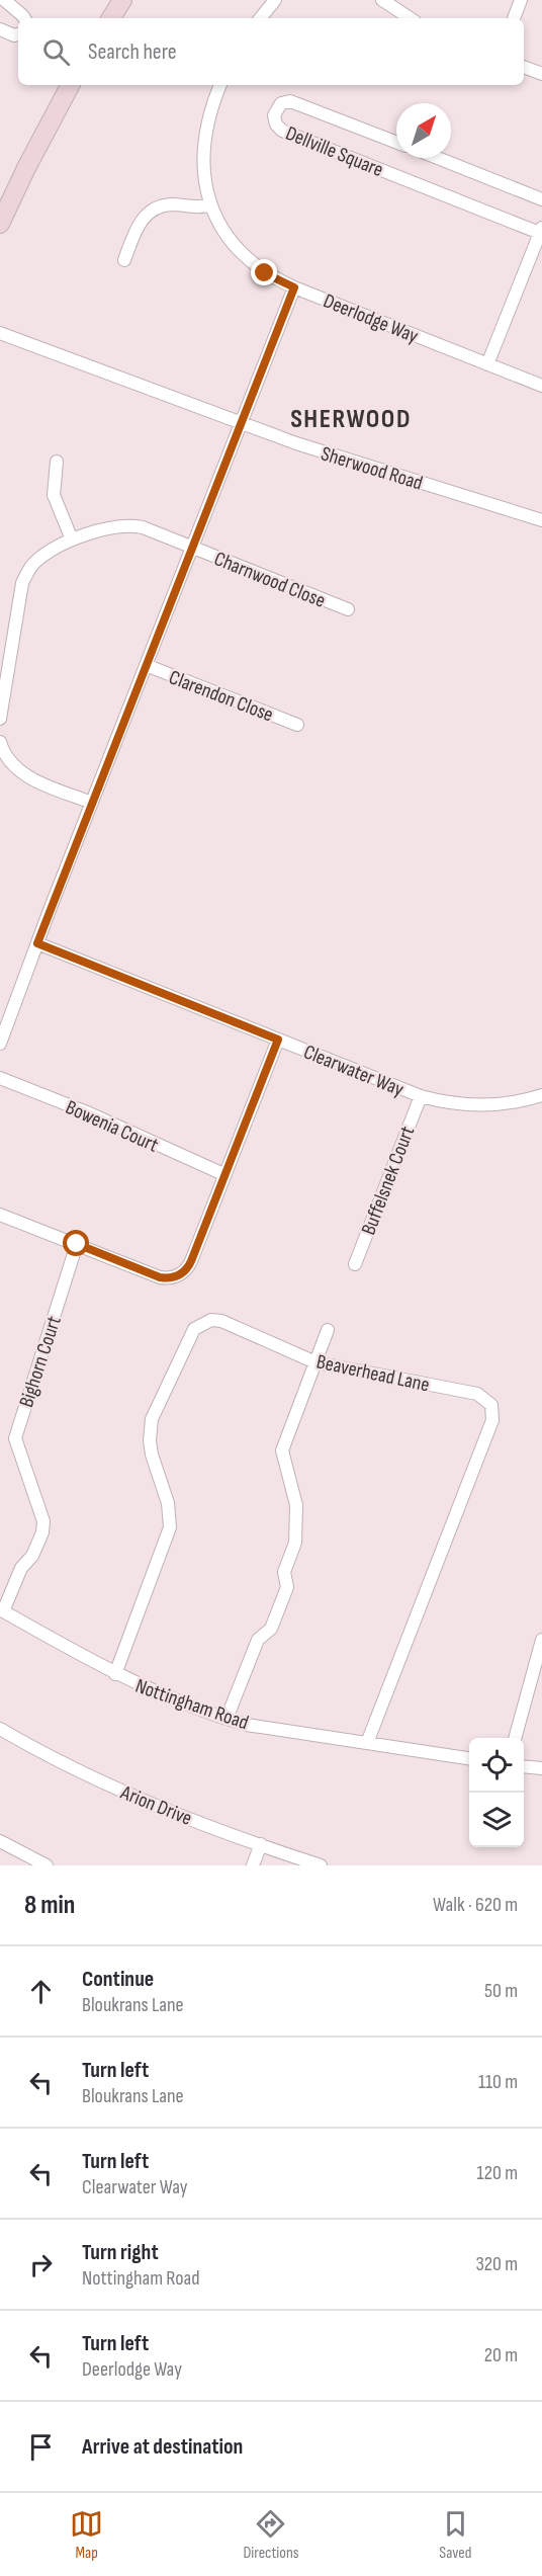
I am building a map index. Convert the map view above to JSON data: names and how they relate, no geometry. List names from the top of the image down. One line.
{"streets":{"street":["Dellville Square","Deerlodge Way","Sherwood Road","Charnwood Close","Clarendon Close","Clearwater Way","Bowenia Court","Buffelsnek Court","Bighorn Court","Beaverhead Lane","Nottingham Road","Arion Drive"]},"crossings":[["Clearwater Way","Buffelsnek Court"],["Bighorn Court","Nottingham Road"],["Beaverhead Lane","Nottingham Road"]],"districts":["SHERWOOD"],"north":"top right","page":{"search":"Search here","heading":["8 min","Walk · 620 m"],"list":[["Continue","Bloukrans Lane","50 m"],["Turn left","Bloukrans Lane","110 m"],["Turn left","Clearwater Way","120 m"],["Turn right","Nottingham Road","320 m"],["Turn left","Deerlodge Way","20 m"],"Arrive at destination"],"nav":["Map","Directions","Saved"]}}
